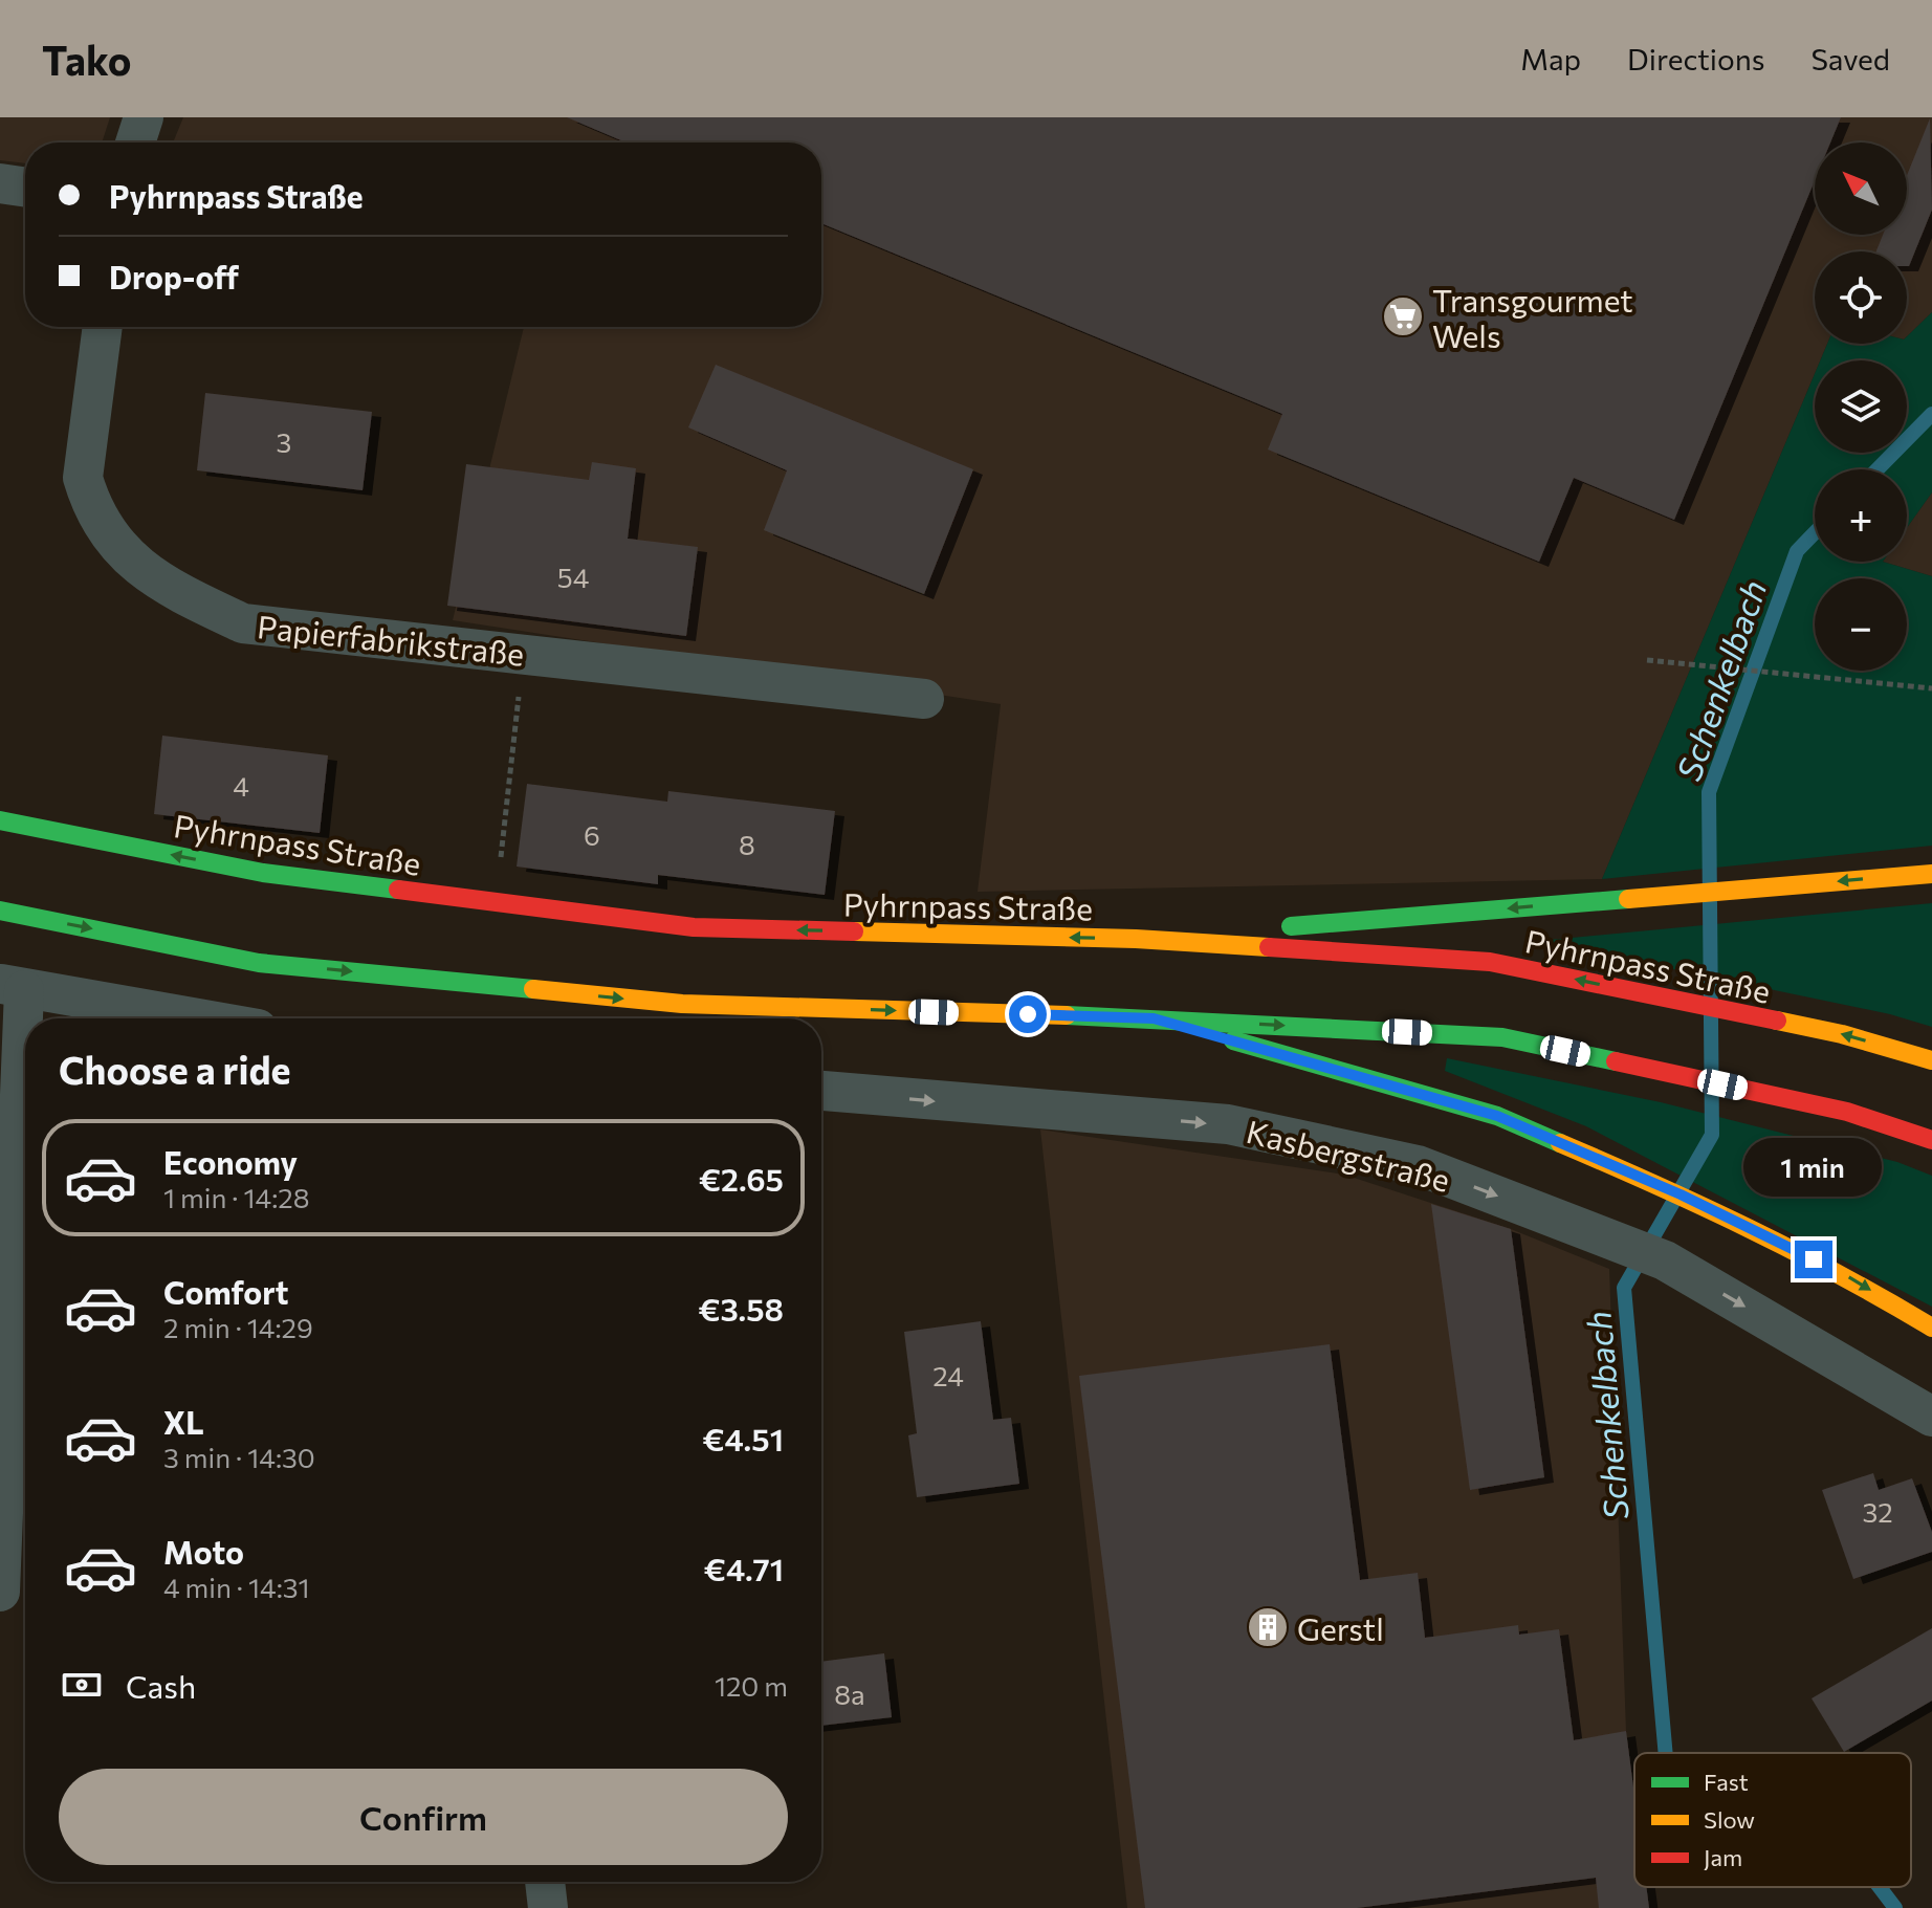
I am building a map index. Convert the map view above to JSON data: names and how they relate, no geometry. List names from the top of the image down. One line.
{"streets":{"main road":["Pyhrnpass Straße"],"street":["Papierfabrikstraße","Kasbergstraße"]},"one_way":["Kasbergstraße"],"water":["Schenkelbach"],"places":{"supermarket":["Transgourmet Wels"],"building":["Gerstl"]},"house_numbers":["3","54","4","6","8","24","32","8a"],"legend":["Fast","Slow","Jam"],"north":"top left","page":{"header":"Tako","nav":["Map","Directions","Saved"],"map_buttons":["+","−"],"banner":["Pyhrnpass Straße","Drop-off"],"heading":"Choose a ride","list":[{"name":"Economy","note":"1 min · 14:28","value":"€2.65"},{"name":"Comfort","note":"2 min · 14:29","value":"€3.58"},{"name":"XL","note":"3 min · 14:30","value":"€4.51"},{"name":"Moto","note":"4 min · 14:31","value":"€4.71"}],"bubble":"1 min","pay":["Cash","120 m"],"buttons":"Confirm"}}
